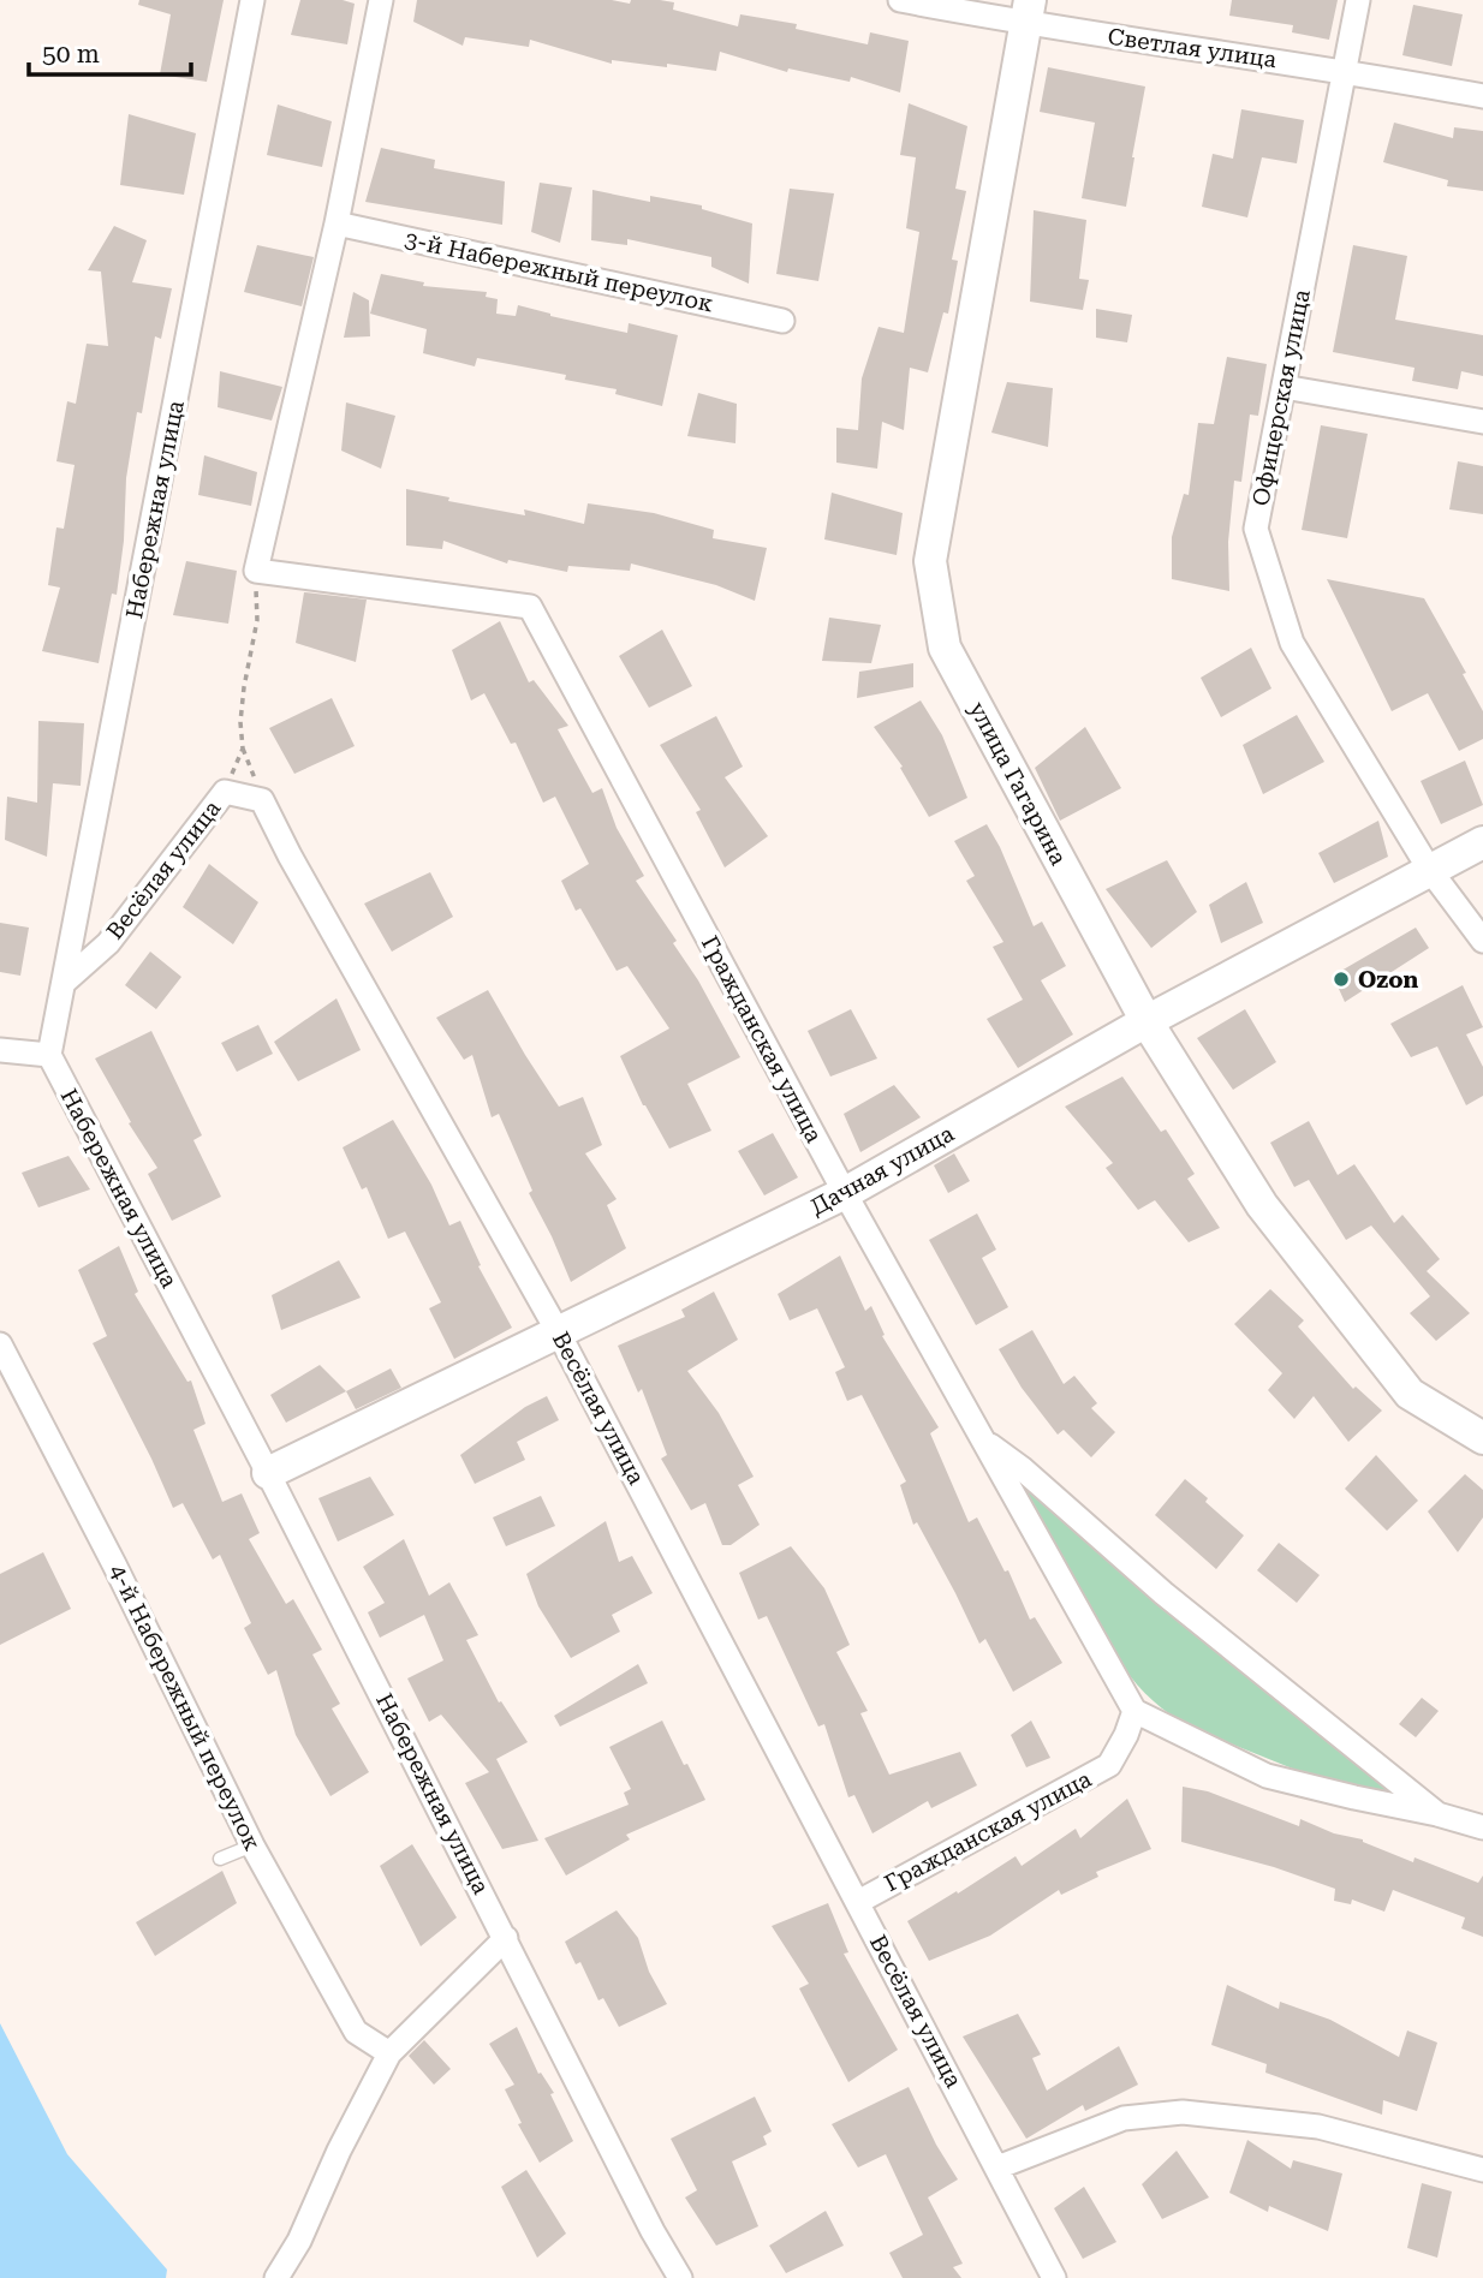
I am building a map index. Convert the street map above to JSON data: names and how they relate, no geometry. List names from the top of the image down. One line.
{"streets":{"main road":["улица Гагарина","Дачная улица"],"street":["Светлая улица","3-й Набережный переулок","Офицерская улица","Набережная улица","Весёлая улица","Гражданская улица","4-й Набережный переулок"]},"crossings":[["Светлая улица","Офицерская улица"],["Светлая улица","улица Гагарина"],["Офицерская улица","Дачная улица"],["Набережная улица","Весёлая улица"],["Набережная улица","Дачная улица"],["улица Гагарина","Дачная улица"],["Весёлая улица","Гражданская улица"],["Весёлая улица","Дачная улица"],["Гражданская улица","Дачная улица"]],"places":["Ozon"],"scale_bar":"50 m"}
